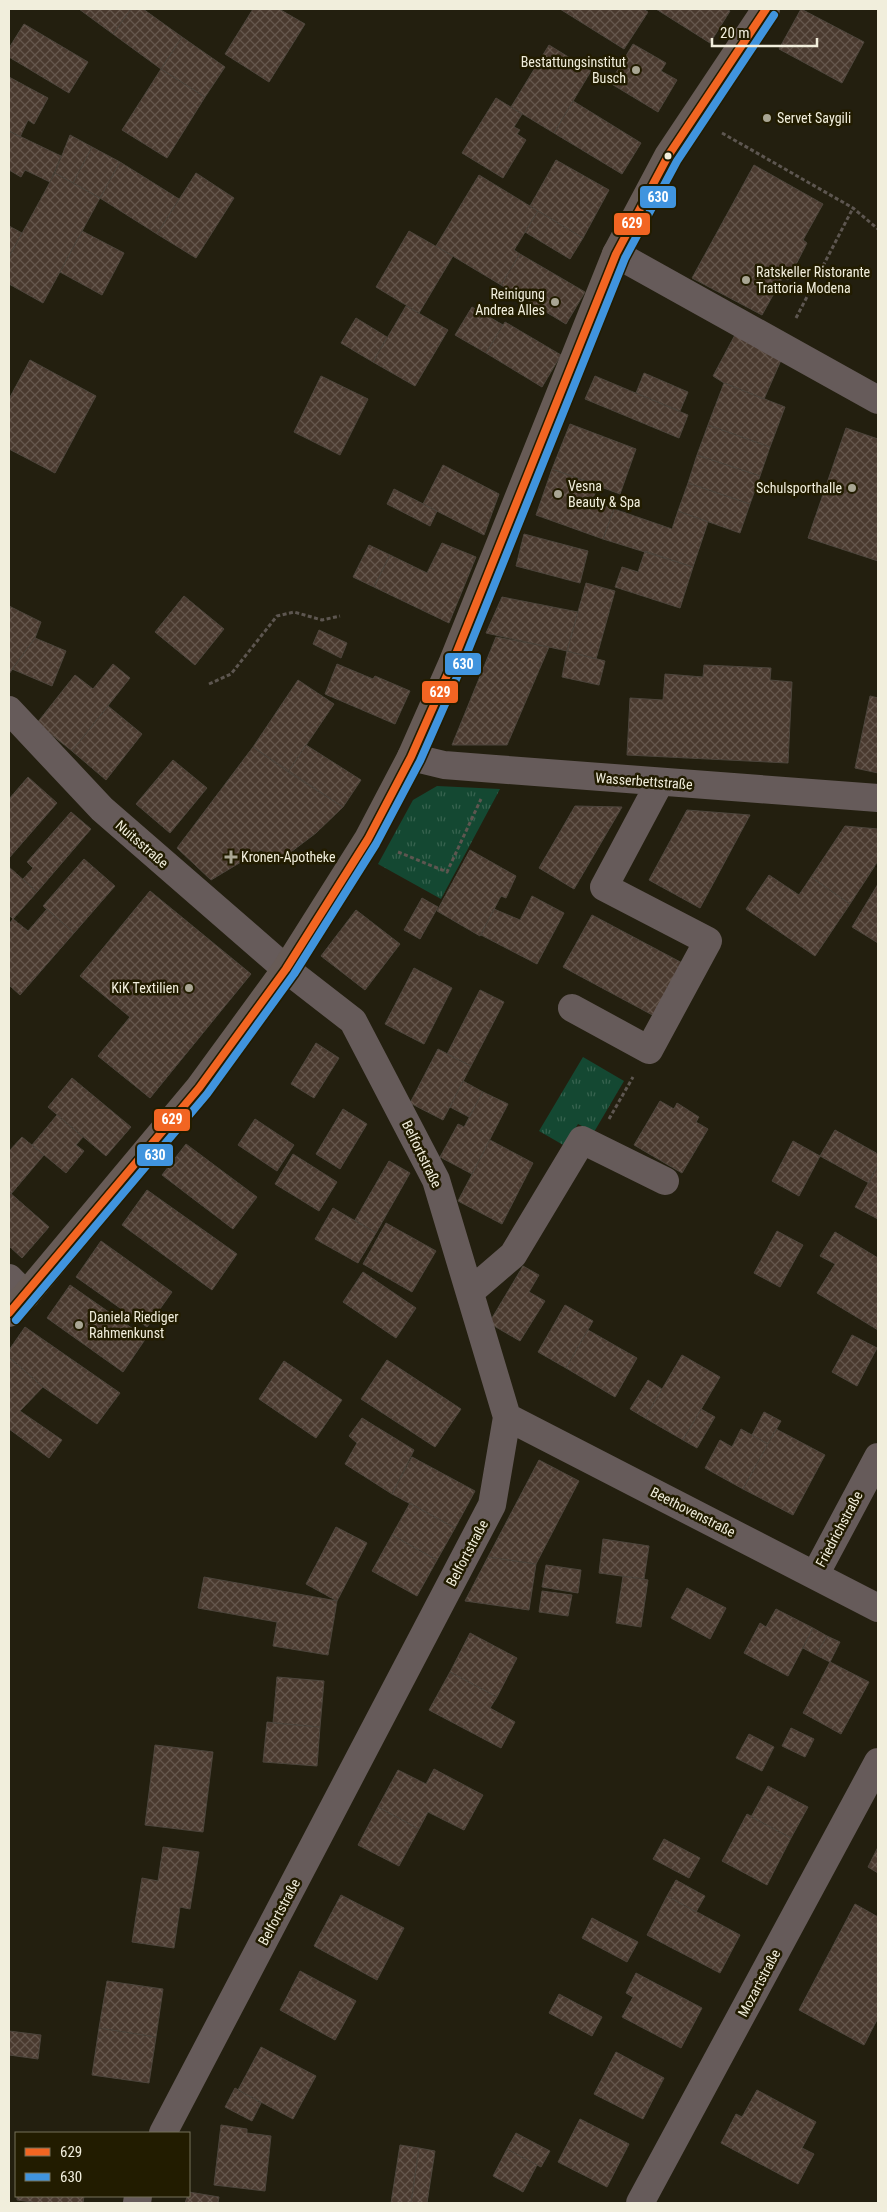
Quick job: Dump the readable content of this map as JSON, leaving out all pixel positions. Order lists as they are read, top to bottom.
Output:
{
  "streets": {
    "street": [
      "Wasserbettstraße",
      "Nuitsstraße",
      "Belfortstraße",
      "Beethovenstraße",
      "Friedrichstraße",
      "Mozartstraße"
    ]
  },
  "crossings": [
    ["Nuitsstraße", "Belfortstraße"],
    ["Belfortstraße", "Beethovenstraße"],
    ["Beethovenstraße", "Friedrichstraße"]
  ],
  "places": {
    "other": [
      "Bestattungsinstitut Busch",
      "Servet Saygili",
      "Ratskeller Ristorante Trattoria Modena",
      "Reinigung Andrea Alles",
      "Schulsporthalle",
      "Vesna Beauty & Spa",
      "KiK Textilien",
      "Daniela Riediger Rahmenkunst"
    ],
    "health": ["Kronen-Apotheke"]
  },
  "lines": ["transit line 629", "transit line 630"],
  "legend": ["629", "630"],
  "scale_bar": "20 m"
}
